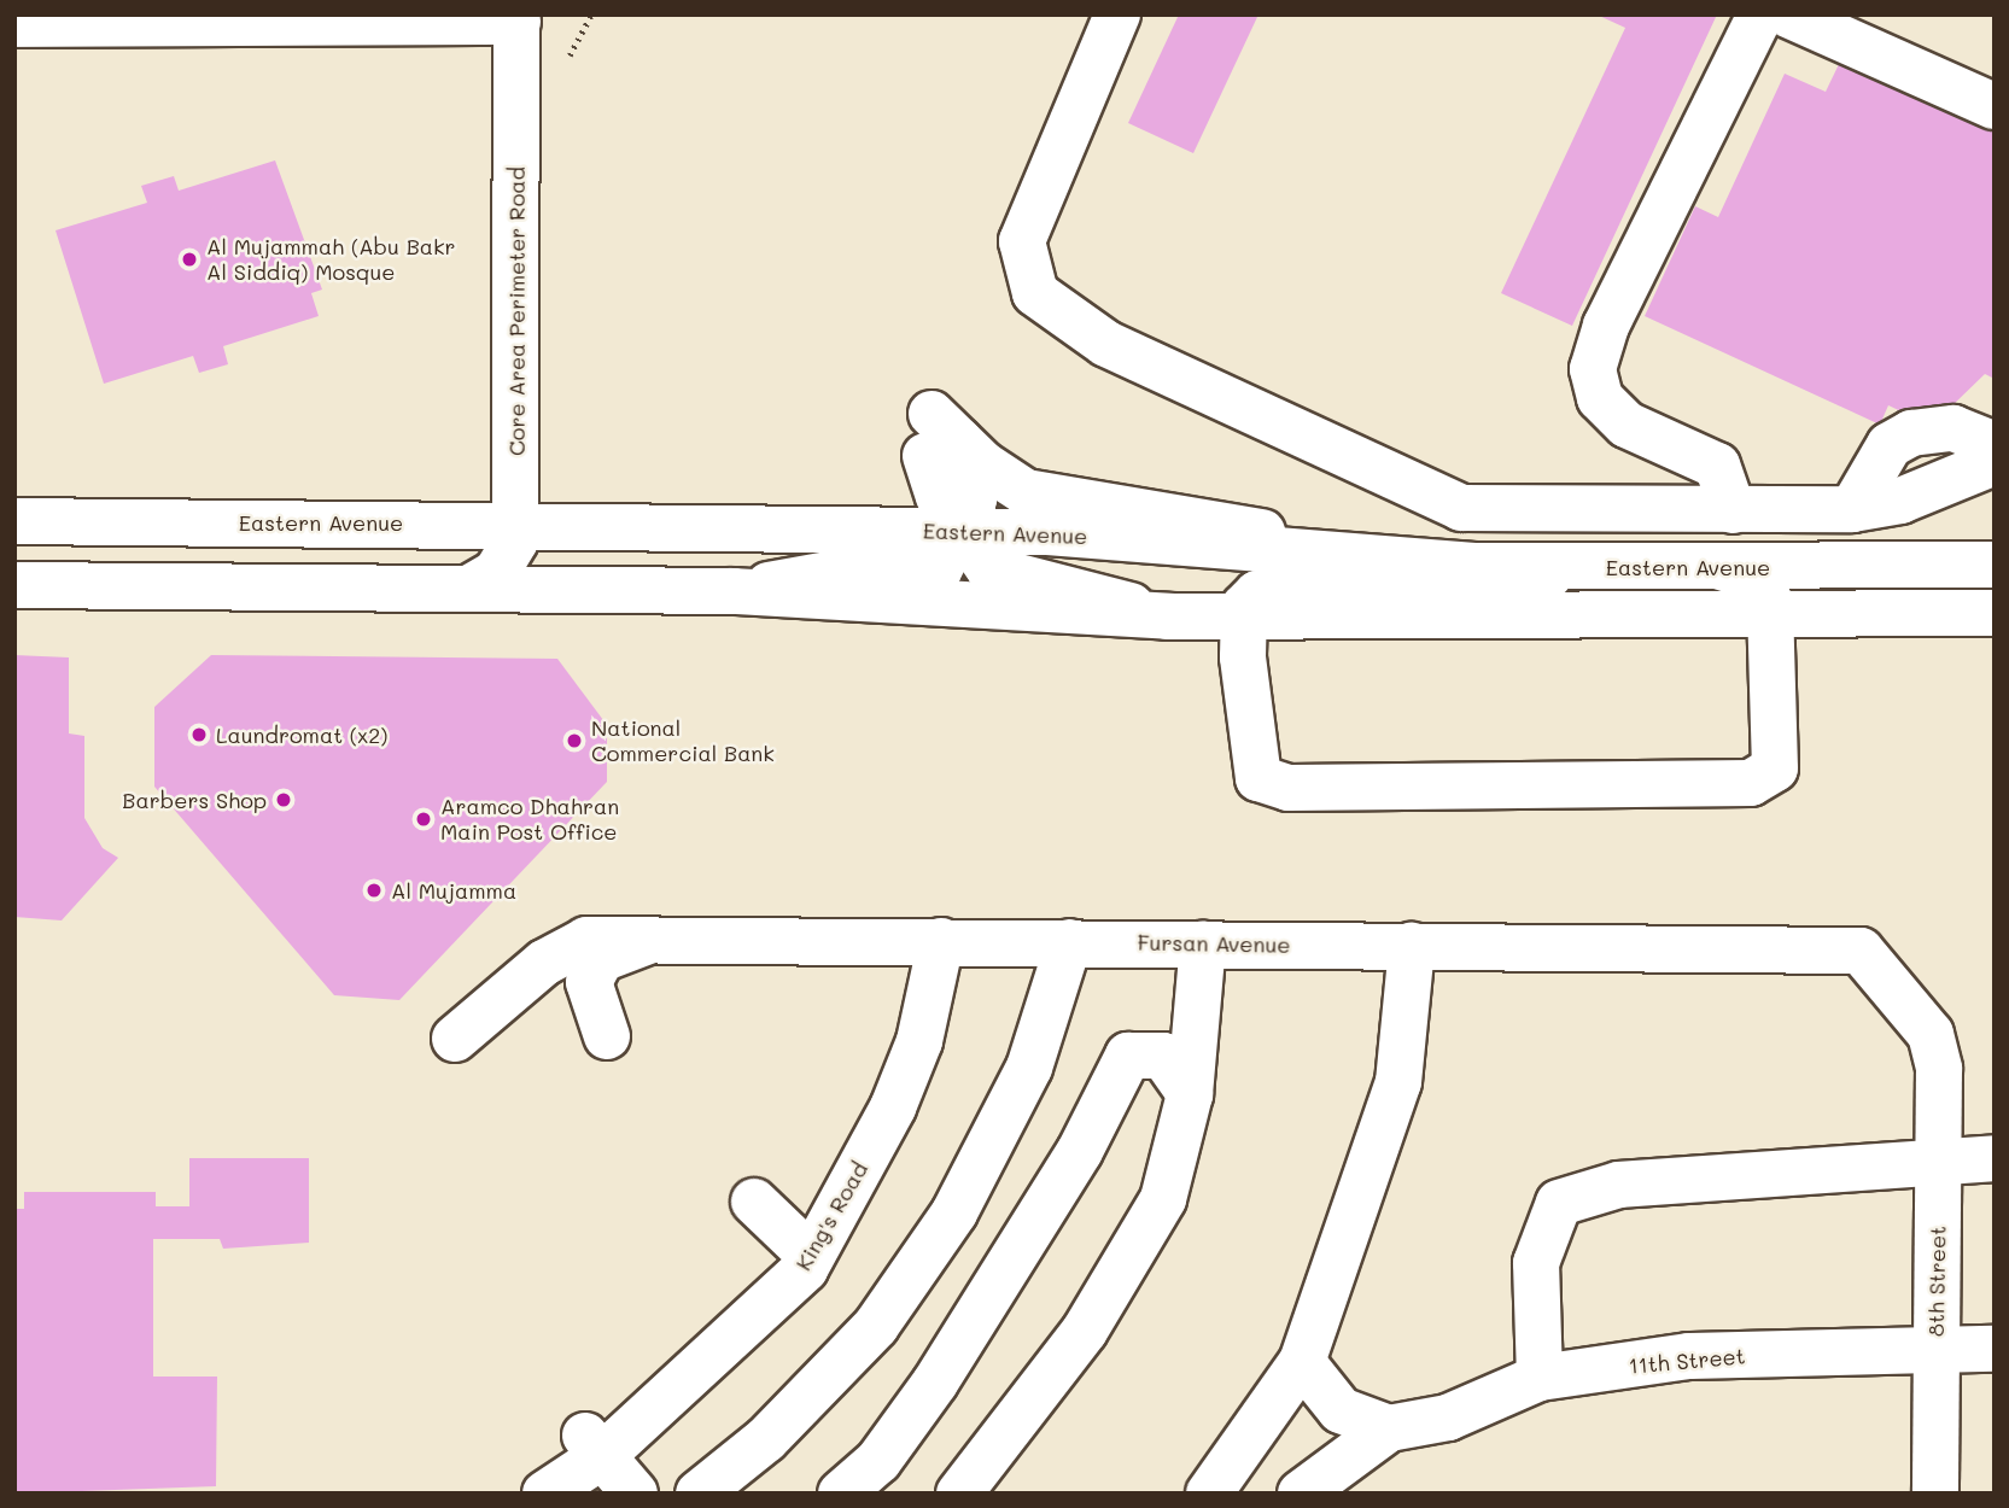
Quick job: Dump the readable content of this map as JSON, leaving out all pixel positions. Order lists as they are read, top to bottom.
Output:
{
  "streets": {
    "street": [
      "Core Area Perimeter Road",
      "Eastern Avenue",
      "Fursan Avenue",
      "King's Road",
      "8th Street",
      "11th Street"
    ]
  },
  "crossings": [
    ["Core Area Perimeter Road", "Eastern Avenue"],
    ["Fursan Avenue", "King's Road"],
    ["Fursan Avenue", "8th Street"],
    ["8th Street", "11th Street"]
  ],
  "places": [
    "Al Mujammah (Abu Bakr Al Siddiq) Mosque",
    "Laundromat (x2)",
    "National Commercial Bank",
    "Barbers Shop",
    "Aramco Dhahran Main Post Office",
    "Al Mujamma"
  ]
}
